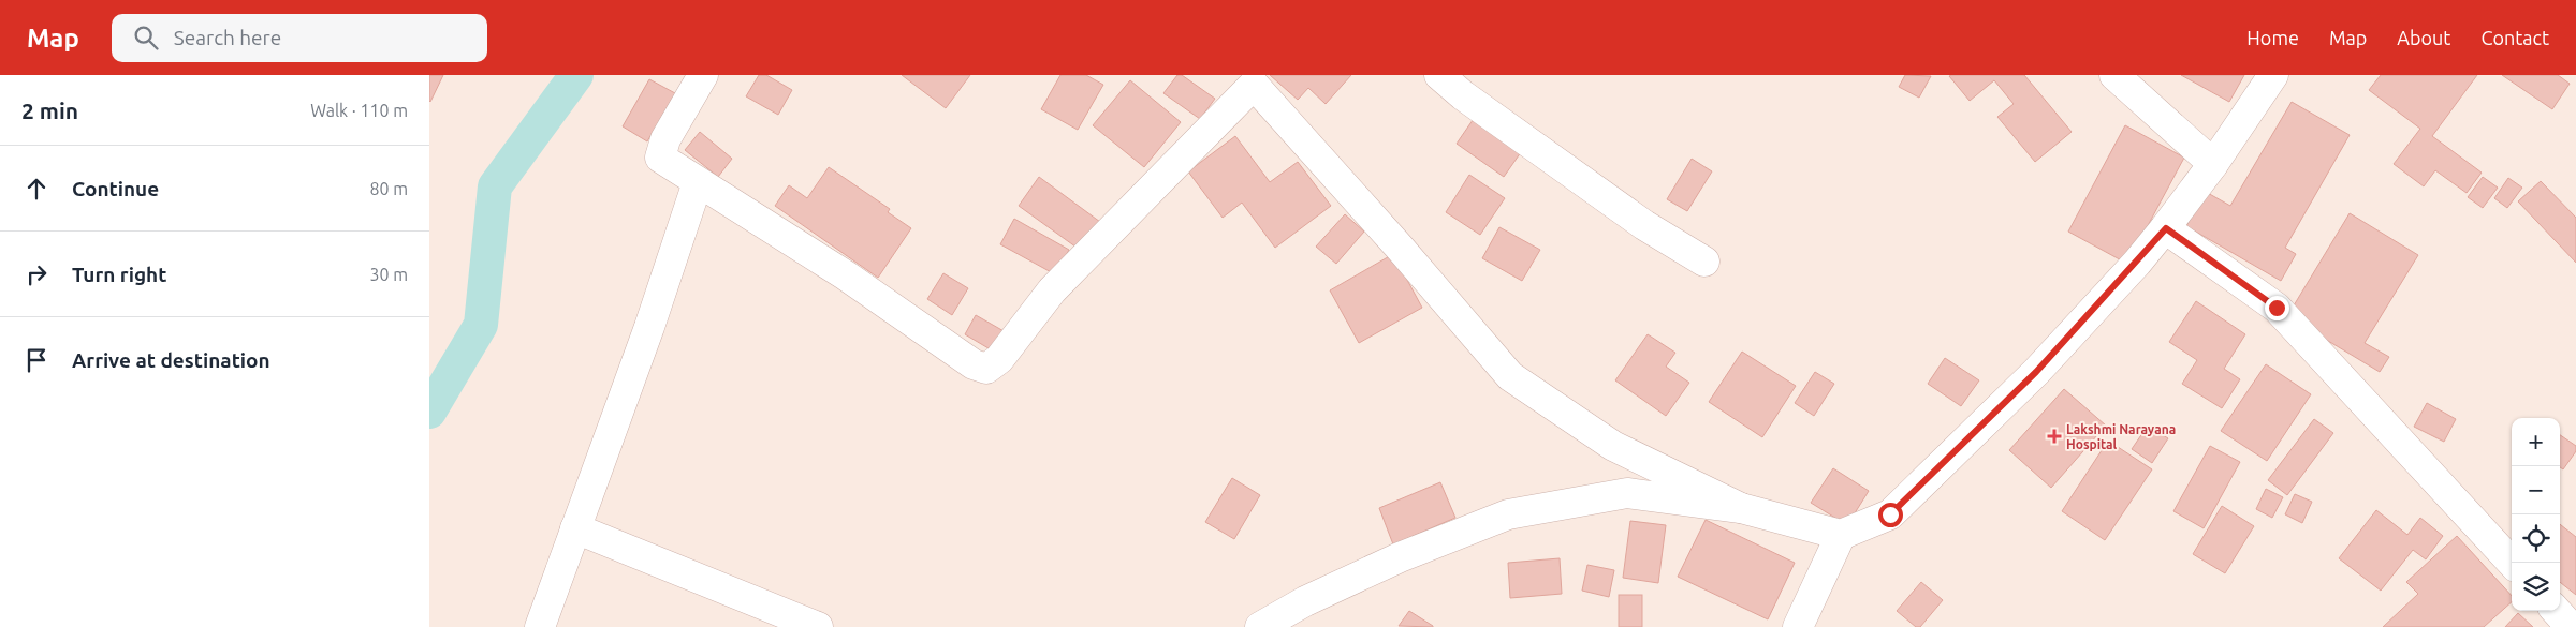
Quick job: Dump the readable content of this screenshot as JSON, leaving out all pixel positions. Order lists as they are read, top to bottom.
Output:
{
  "places": {
    "health": ["Lakshmi Narayana Hospital"]
  },
  "page": {
    "header": "Map",
    "search": "Search here",
    "nav": [
      "Home",
      "Map",
      "About",
      "Contact"
    ],
    "heading": ["2 min", "Walk · 110 m"],
    "list": [
      ["Continue", "80 m"],
      ["Turn right", "30 m"],
      "Arrive at destination"
    ],
    "map_buttons": ["+", "−"]
  }
}
